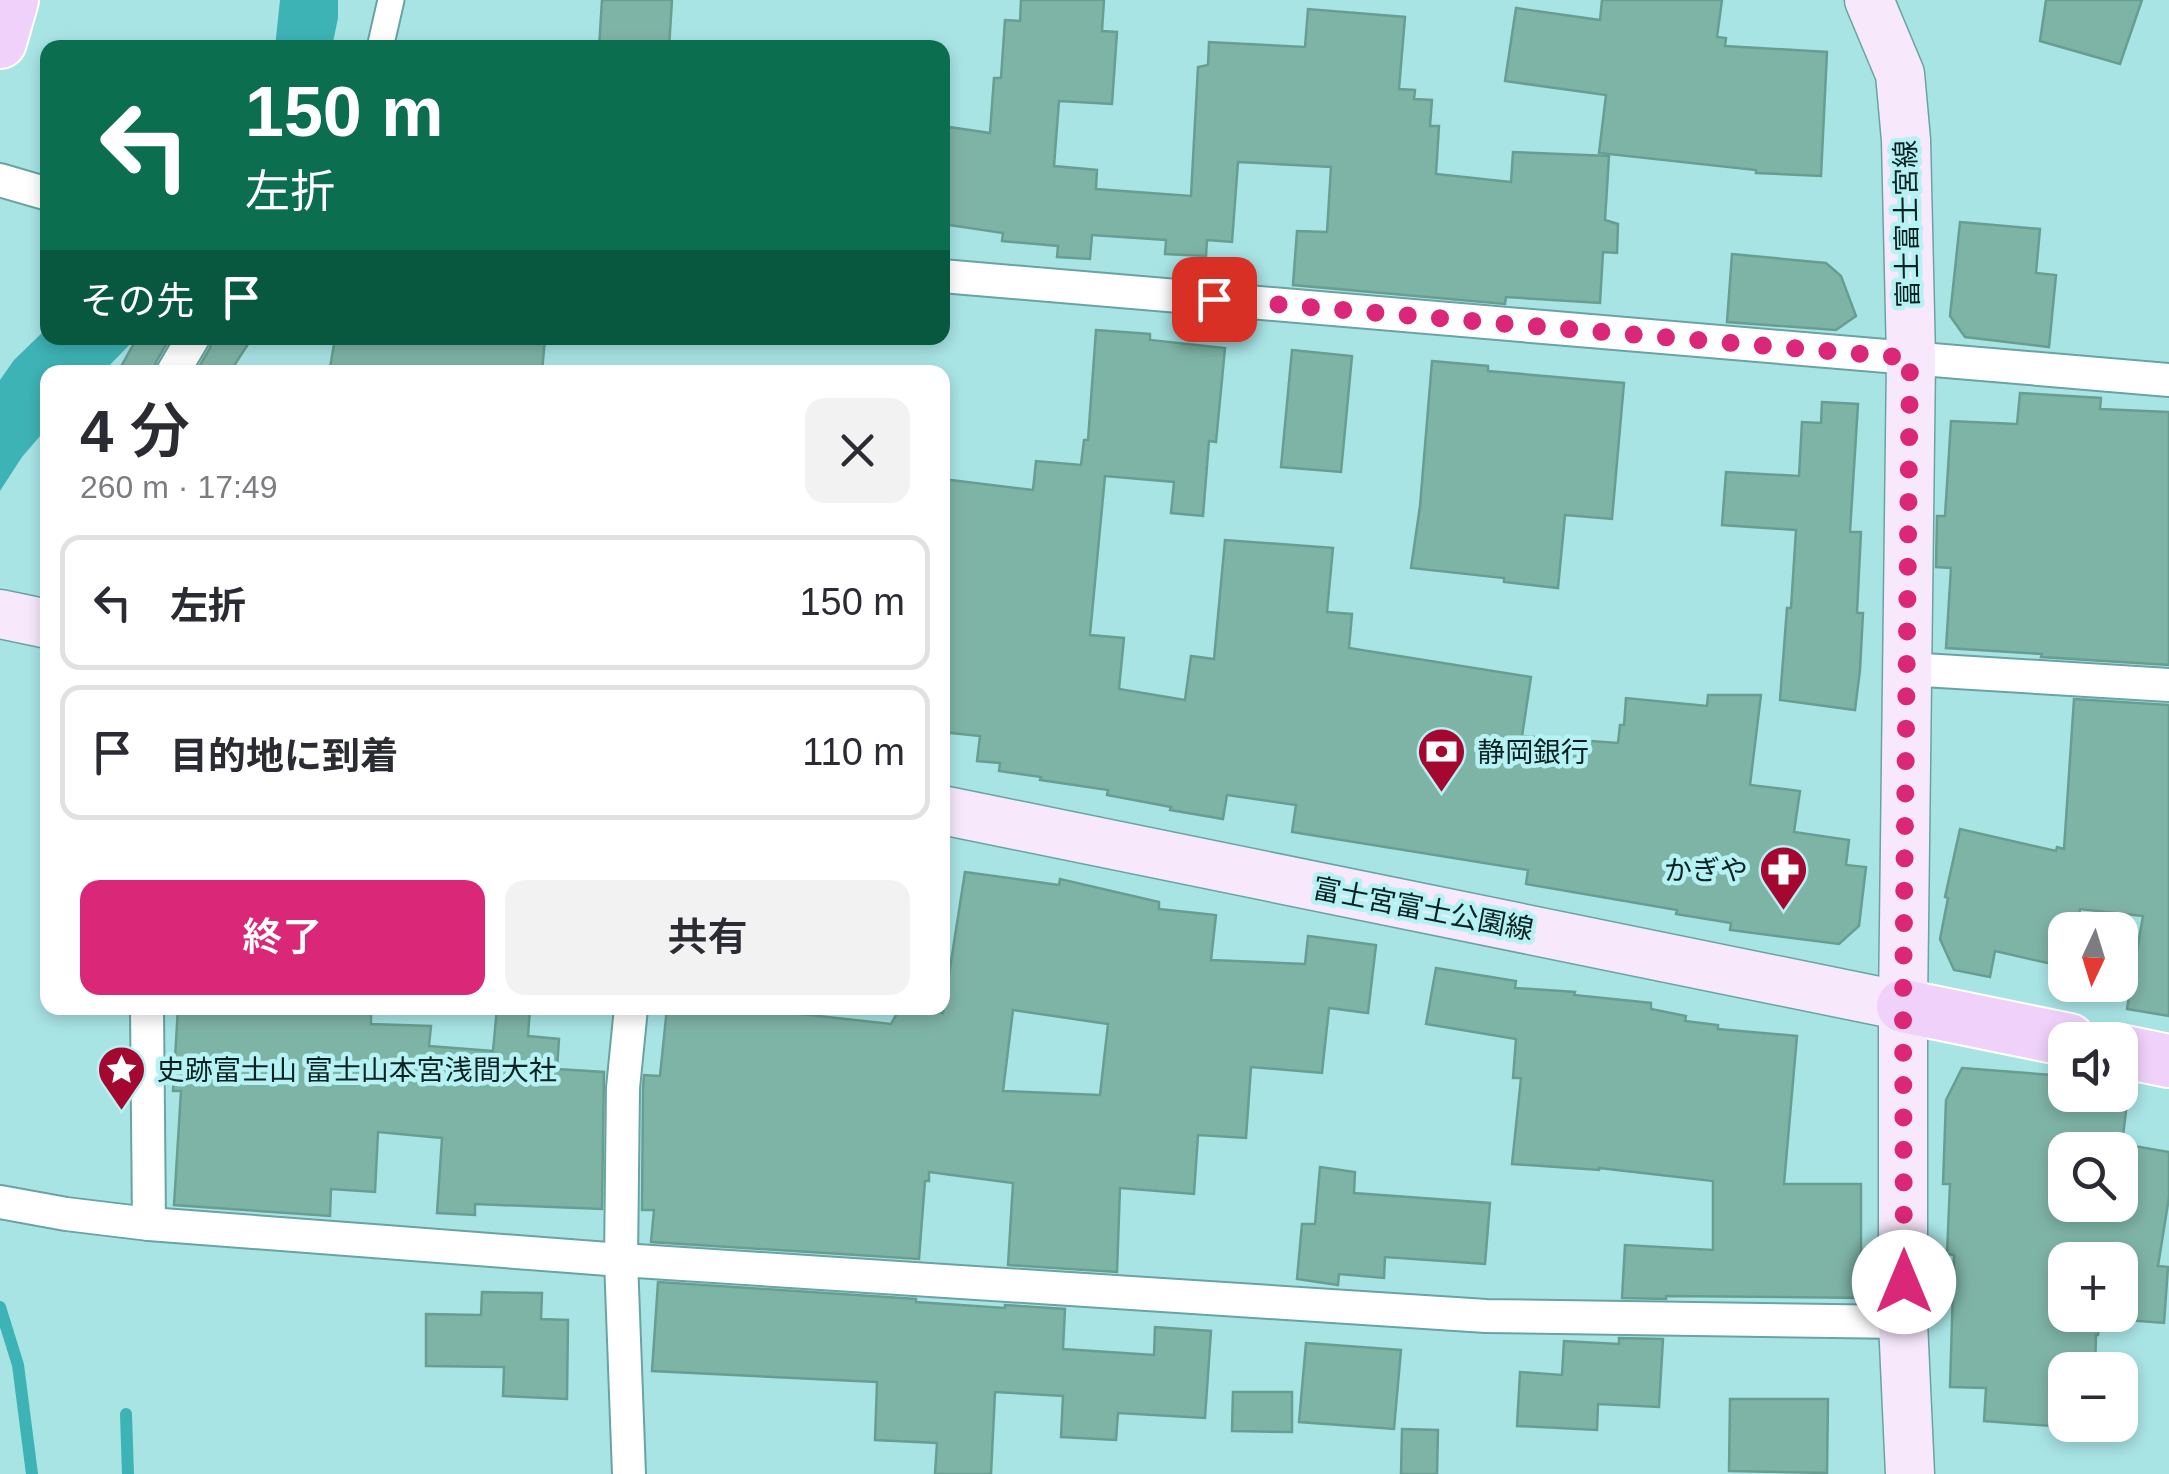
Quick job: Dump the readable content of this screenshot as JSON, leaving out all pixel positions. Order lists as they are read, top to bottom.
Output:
{
  "streets": {
    "main road": ["富士富士宮線", "富士宮富士公園線"]
  },
  "crossings": [
    ["富士富士宮線", "富士宮富士公園線"]
  ],
  "places": {
    "bank": ["静岡銀行"],
    "pharmacy": ["かぎや"],
    "place": ["史跡富士山 富士山本宮浅間大社"]
  },
  "north": "bottom",
  "page": {
    "turn": ["150 m", "左折"],
    "then": "その先",
    "heading": ["4 分", "260 m · 17:49"],
    "list": [
      {
        "name": "左折",
        "value": "150 m"
      },
      {
        "name": "目的地に到着",
        "value": "110 m"
      }
    ],
    "buttons": ["終了", "共有"],
    "map_buttons": ["+", "−"]
  }
}
